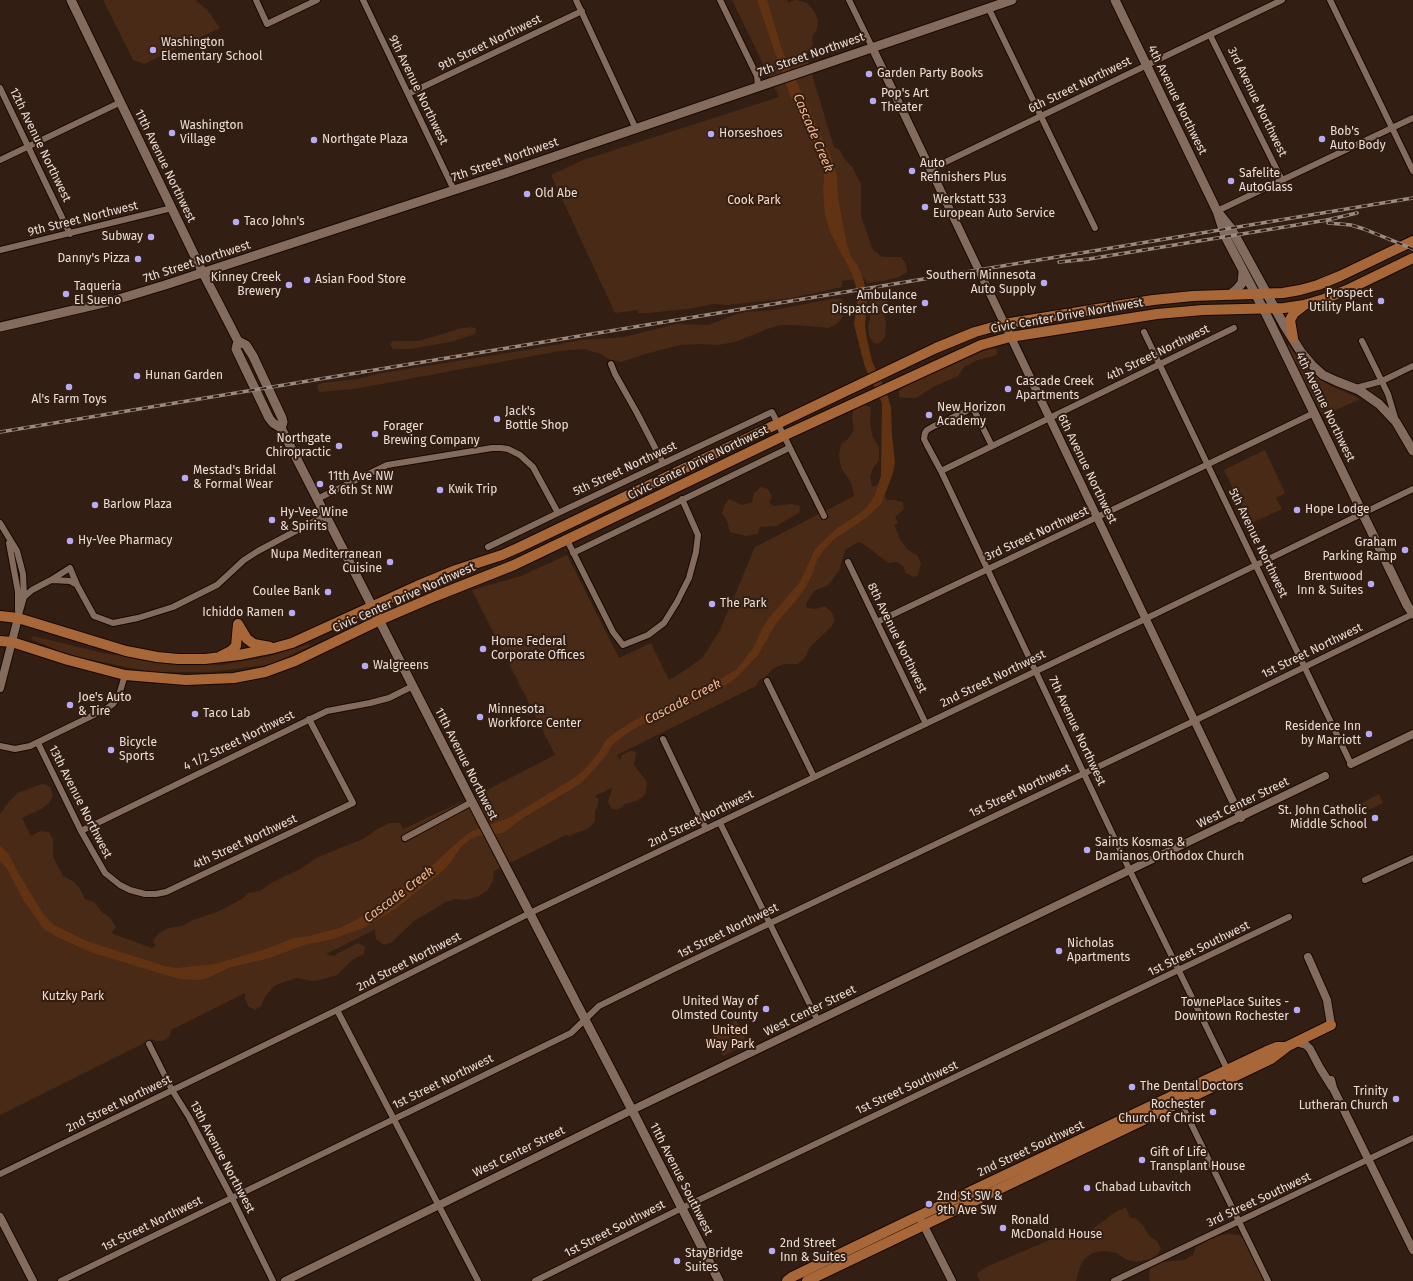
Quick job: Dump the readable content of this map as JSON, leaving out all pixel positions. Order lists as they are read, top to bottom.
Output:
{
  "streets": {
    "main road": [
      "7th Street Northwest",
      "4th Avenue Northwest",
      "11th Avenue Northwest",
      "Civic Center Drive Northwest",
      "2nd Street Southwest",
      "11th Avenue Southwest"
    ],
    "street": [
      "9th Street Northwest",
      "6th Street Northwest",
      "9th Avenue Northwest",
      "3rd Avenue Northwest",
      "12th Avenue Northwest",
      "4th Street Northwest",
      "5th Street Northwest",
      "6th Avenue Northwest",
      "3rd Street Northwest",
      "5th Avenue Northwest",
      "8th Avenue Northwest",
      "1st Street Northwest",
      "2nd Street Northwest",
      "7th Avenue Northwest",
      "4 1/2 Street Northwest",
      "13th Avenue Northwest",
      "West Center Street",
      "1st Street Southwest",
      "3rd Street Southwest"
    ]
  },
  "crossings": [
    ["9th Street Northwest", "9th Avenue Northwest"],
    ["9th Street Northwest", "12th Avenue Northwest"],
    ["9th Street Northwest", "11th Avenue Northwest"],
    ["7th Street Northwest", "9th Avenue Northwest"],
    ["7th Street Northwest", "11th Avenue Northwest"],
    ["7th Street Northwest", "6th Avenue Northwest"],
    ["6th Street Northwest", "4th Avenue Northwest"],
    ["6th Street Northwest", "3rd Avenue Northwest"],
    ["6th Street Northwest", "6th Avenue Northwest"],
    ["4th Avenue Northwest", "Civic Center Drive Northwest"],
    ["4th Avenue Northwest", "3rd Street Northwest"],
    ["4th Avenue Northwest", "1st Street Northwest"],
    ["4th Avenue Northwest", "2nd Street Northwest"],
    ["11th Avenue Northwest", "Civic Center Drive Northwest"],
    ["11th Avenue Northwest", "1st Street Northwest"],
    ["11th Avenue Northwest", "2nd Street Northwest"],
    ["11th Avenue Northwest", "4 1/2 Street Northwest"],
    ["11th Avenue Northwest", "West Center Street"],
    ["11th Avenue Northwest", "11th Avenue Southwest"],
    ["Civic Center Drive Northwest", "5th Street Northwest"],
    ["Civic Center Drive Northwest", "6th Avenue Northwest"],
    ["4th Street Northwest", "6th Avenue Northwest"],
    ["4th Street Northwest", "5th Avenue Northwest"],
    ["4th Street Northwest", "7th Avenue Northwest"],
    ["4th Street Northwest", "4 1/2 Street Northwest"],
    ["4th Street Northwest", "13th Avenue Northwest"],
    ["6th Avenue Northwest", "3rd Street Northwest"],
    ["6th Avenue Northwest", "1st Street Northwest"],
    ["6th Avenue Northwest", "2nd Street Northwest"],
    ["6th Avenue Northwest", "West Center Street"],
    ["3rd Street Northwest", "5th Avenue Northwest"],
    ["3rd Street Northwest", "8th Avenue Northwest"],
    ["3rd Street Northwest", "7th Avenue Northwest"],
    ["5th Avenue Northwest", "1st Street Northwest"],
    ["5th Avenue Northwest", "2nd Street Northwest"],
    ["8th Avenue Northwest", "2nd Street Northwest"],
    ["1st Street Northwest", "7th Avenue Northwest"],
    ["1st Street Northwest", "13th Avenue Northwest"],
    ["2nd Street Northwest", "7th Avenue Northwest"],
    ["2nd Street Northwest", "13th Avenue Northwest"],
    ["7th Avenue Northwest", "West Center Street"],
    ["7th Avenue Northwest", "1st Street Southwest"],
    ["7th Avenue Northwest", "2nd Street Southwest"],
    ["4 1/2 Street Northwest", "13th Avenue Northwest"],
    ["West Center Street", "11th Avenue Southwest"],
    ["1st Street Southwest", "11th Avenue Southwest"]
  ],
  "water": ["Cascade Creek"],
  "parks": ["Cook Park", "Kutzky Park", "United Way Park"],
  "places": [
    "Washington Elementary School",
    "Garden Party Books",
    "Pop's Art Theater",
    "Washington Village",
    "Horseshoes",
    "Bob's Auto Body",
    "Northgate Plaza",
    "Auto Refinishers Plus",
    "Safelite AutoGlass",
    "Old Abe",
    "Werkstatt 533 European Auto Service",
    "Taco John's",
    "Subway",
    "Danny's Pizza",
    "Asian Food Store",
    "Southern Minnesota Auto Supply",
    "Kinney Creek Brewery",
    "Taqueria El Sueno",
    "Prospect Utility Plant",
    "Ambulance Dispatch Center",
    "Hunan Garden",
    "Al's Farm Toys",
    "Cascade Creek Apartments",
    "New Horizon Academy",
    "Jack's Bottle Shop",
    "Forager Brewing Company",
    "Northgate Chiropractic",
    "Mestad's Bridal & Formal Wear",
    "11th Ave NW & 6th St NW",
    "Kwik Trip",
    "Barlow Plaza",
    "Hope Lodge",
    "Hy-Vee Wine & Spirits",
    "Hy-Vee Pharmacy",
    "Graham Parking Ramp",
    "Nupa Mediterranean Cuisine",
    "Brentwood Inn & Suites",
    "Coulee Bank",
    "The Park",
    "Ichiddo Ramen",
    "Home Federal Corporate Offices",
    "Walgreens",
    "Joe's Auto & Tire",
    "Taco Lab",
    "Minnesota Workforce Center",
    "Residence Inn by Marriott",
    "Bicycle Sports",
    "St. John Catholic Middle School",
    "Saints Kosmas & Damianos Orthodox Church",
    "Nicholas Apartments",
    "United Way of Olmsted County",
    "TownePlace Suites - Downtown Rochester",
    "The Dental Doctors",
    "Trinity Lutheran Church",
    "Rochester Church of Christ",
    "Gift of Life Transplant House",
    "Chabad Lubavitch",
    "2nd St SW & 9th Ave SW",
    "Ronald McDonald House",
    "2nd Street Inn & Suites",
    "StayBridge Suites"
  ]
}
